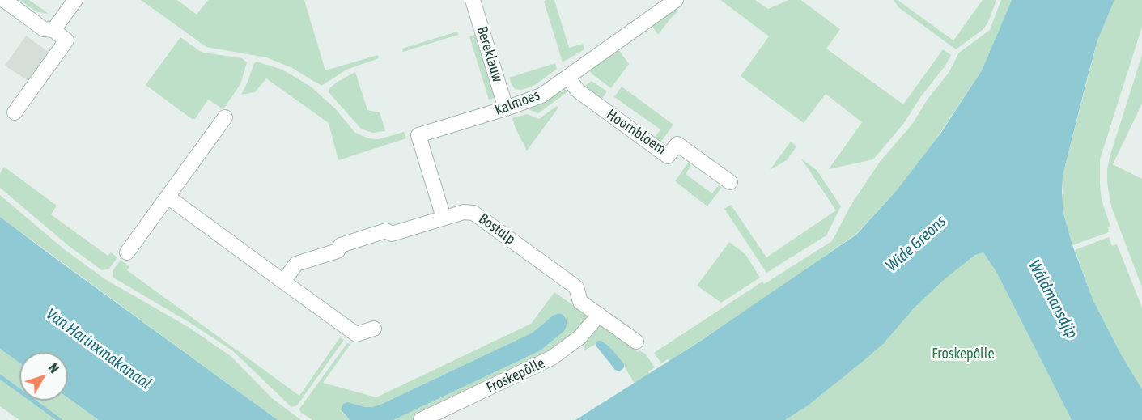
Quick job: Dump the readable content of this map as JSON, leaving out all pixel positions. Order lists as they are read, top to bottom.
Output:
{
  "streets": {
    "street": [
      "Bereklauw",
      "Kalmoes",
      "Hoornbloem",
      "Bostulp",
      "Froskepôlle"
    ]
  },
  "crossings": [
    ["Bereklauw", "Kalmoes"],
    ["Kalmoes", "Hoornbloem"],
    ["Kalmoes", "Bostulp"],
    ["Bostulp", "Froskepôlle"]
  ],
  "water": ["Wide Greons", "Wâldmansdjip", "Van Harinxmakanaal"],
  "parks": ["Froskepôlle"],
  "north": "top right"
}
